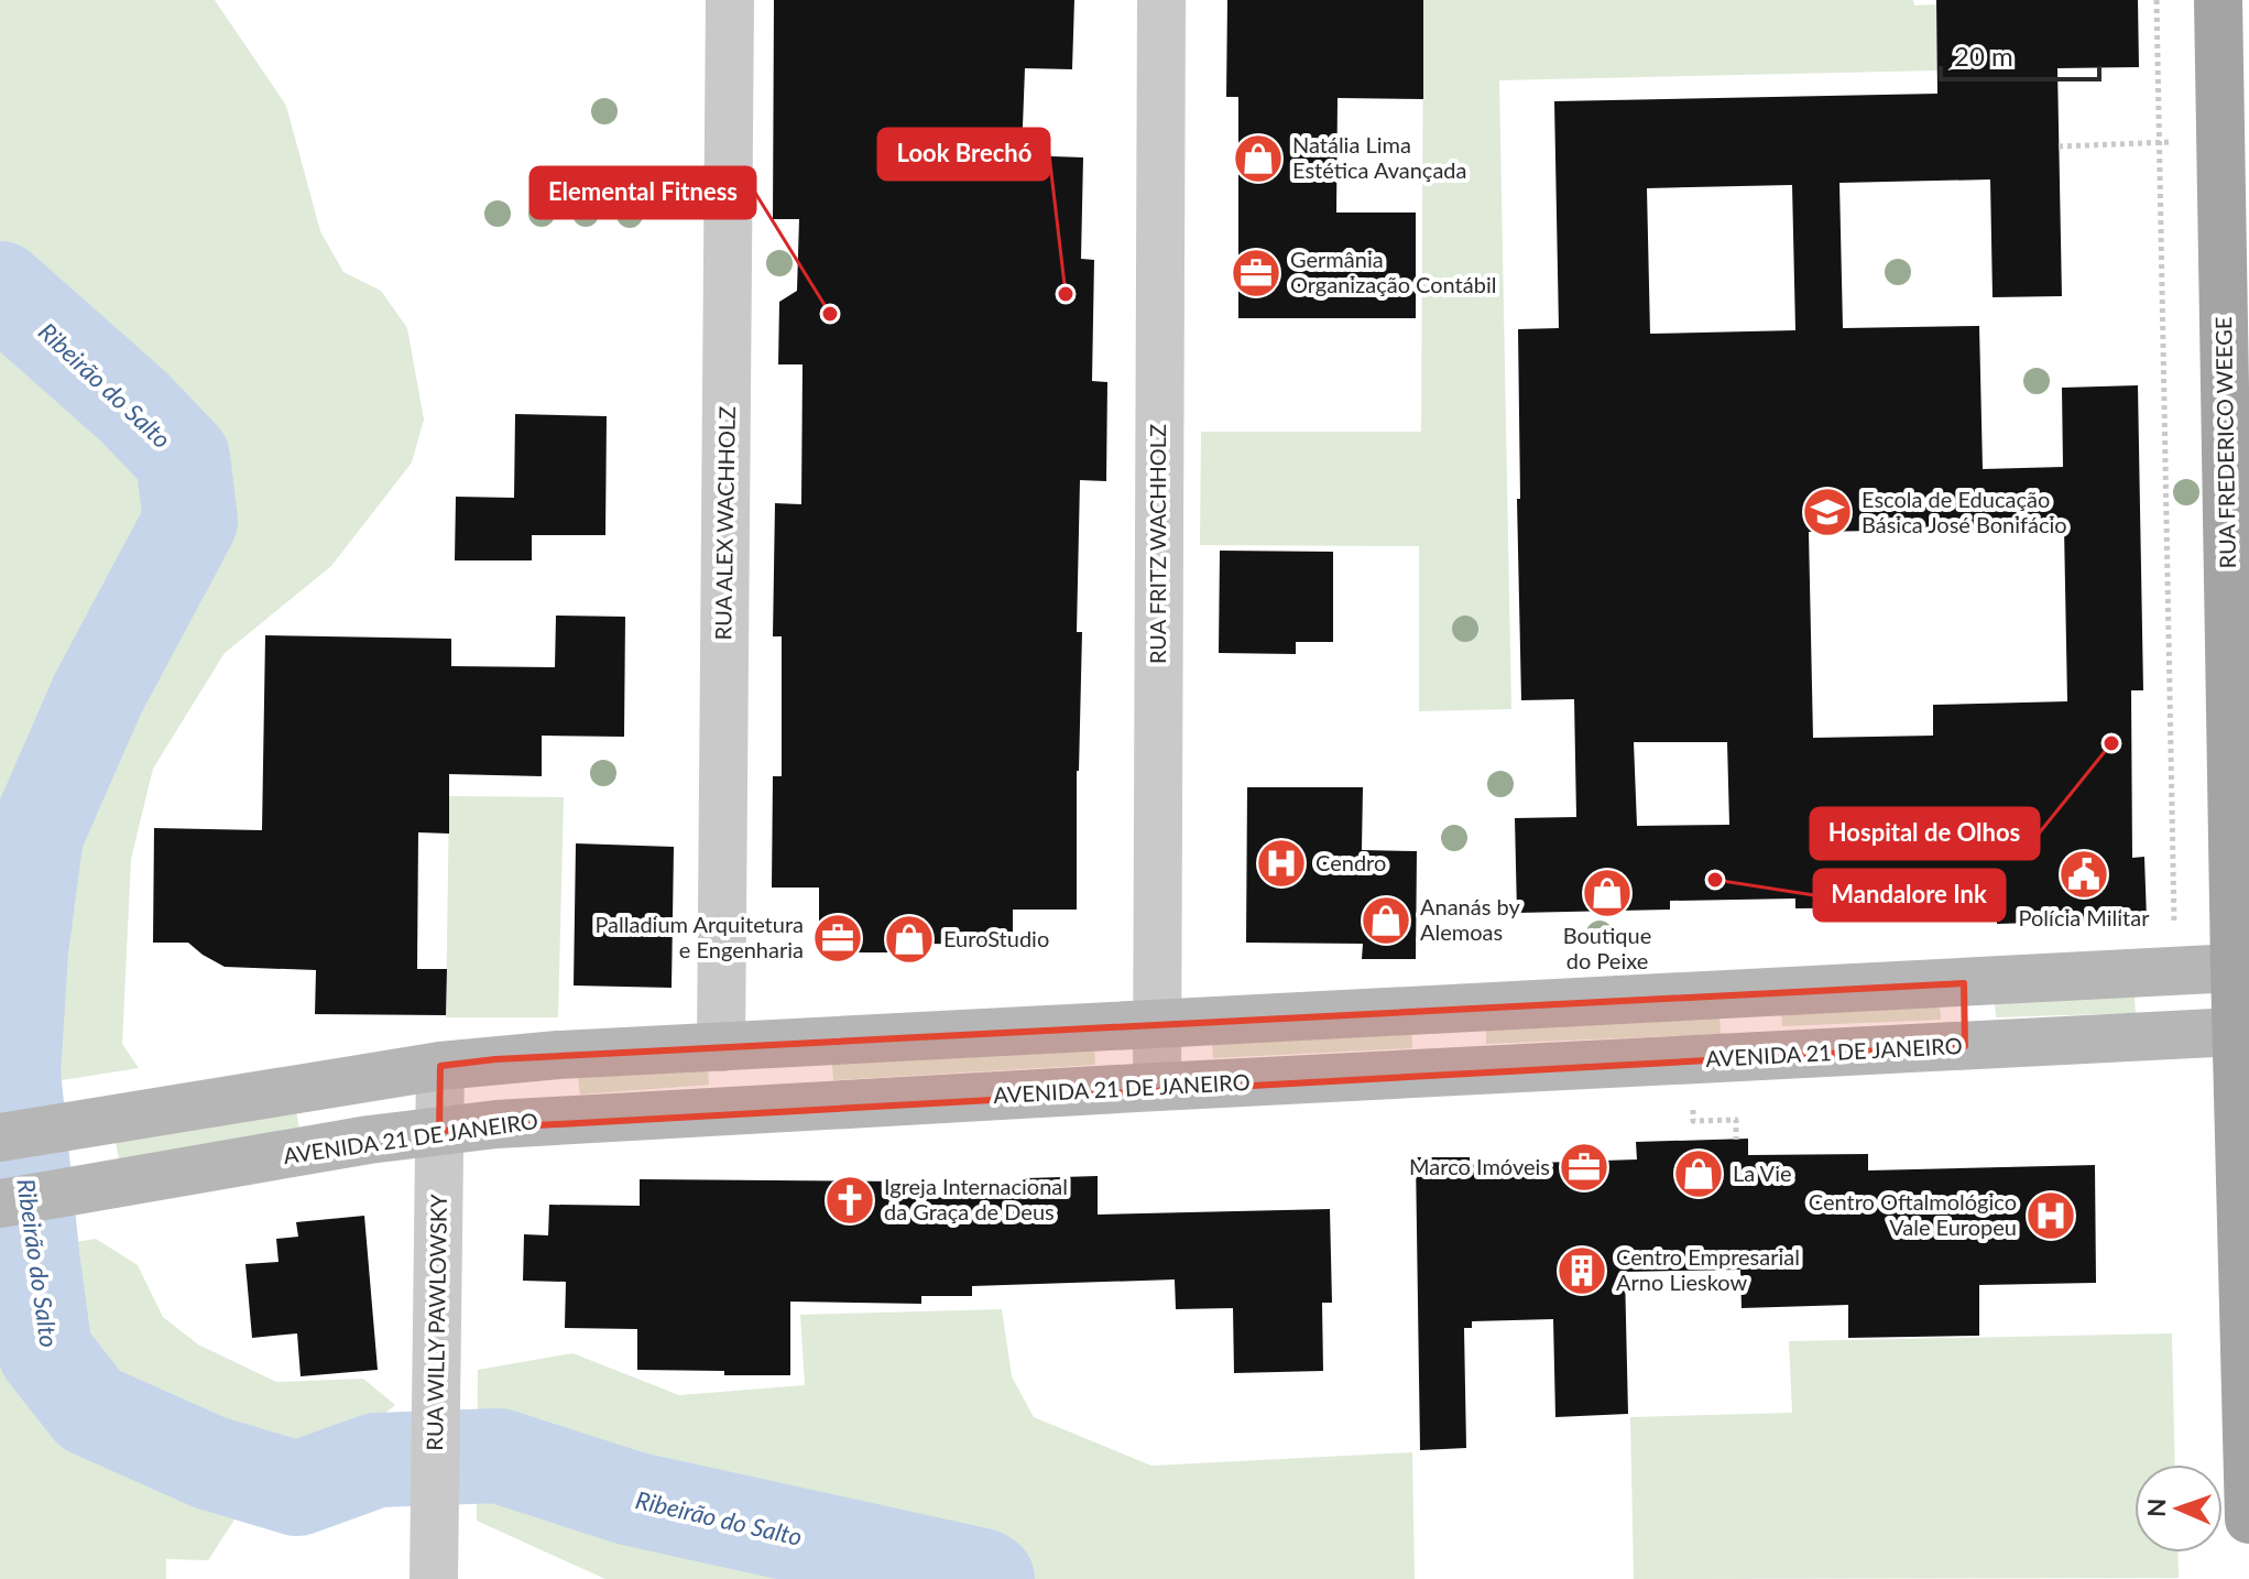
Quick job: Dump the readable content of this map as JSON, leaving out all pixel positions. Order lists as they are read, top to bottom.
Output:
{
  "streets": {
    "main road": ["RUA FREDERICO WEEGE", "AVENIDA 21 DE JANEIRO"],
    "street": ["RUA ALEX WACHHOLZ", "RUA FRITZ WACHHOLZ", "RUA WILLY PAWLOWSKY"]
  },
  "crossings": [
    ["RUA FREDERICO WEEGE", "AVENIDA 21 DE JANEIRO"],
    ["RUA FRITZ WACHHOLZ", "AVENIDA 21 DE JANEIRO"],
    ["AVENIDA 21 DE JANEIRO", "RUA WILLY PAWLOWSKY"]
  ],
  "water": ["Ribeirão do Salto"],
  "places": {
    "shop": [
      "Natália Lima Estética Avançada",
      "Boutique do Peixe",
      "Ananás by Alemoas",
      "EuroStudio",
      "La Vie"
    ],
    "office": ["Germânia Organização Contábil", "Palladium Arquitetura e Engenharia", "Marco Imóveis"],
    "other": [
      "Look Brechó",
      "Elemental Fitness",
      "Hospital de Olhos",
      "Mandalore Ink"
    ],
    "school or university": ["Escola de Educação Básica José Bonifácio"],
    "hospital": ["Cendro", "Centro Oftalmológico Vale Europeu"],
    "public building": ["Polícia Militar"],
    "church": ["Igreja Internacional da Graça de Deus"],
    "building": ["Centro Empresarial Arno Lieskow"]
  },
  "scale_bar": "20 m",
  "north": "left"
}
